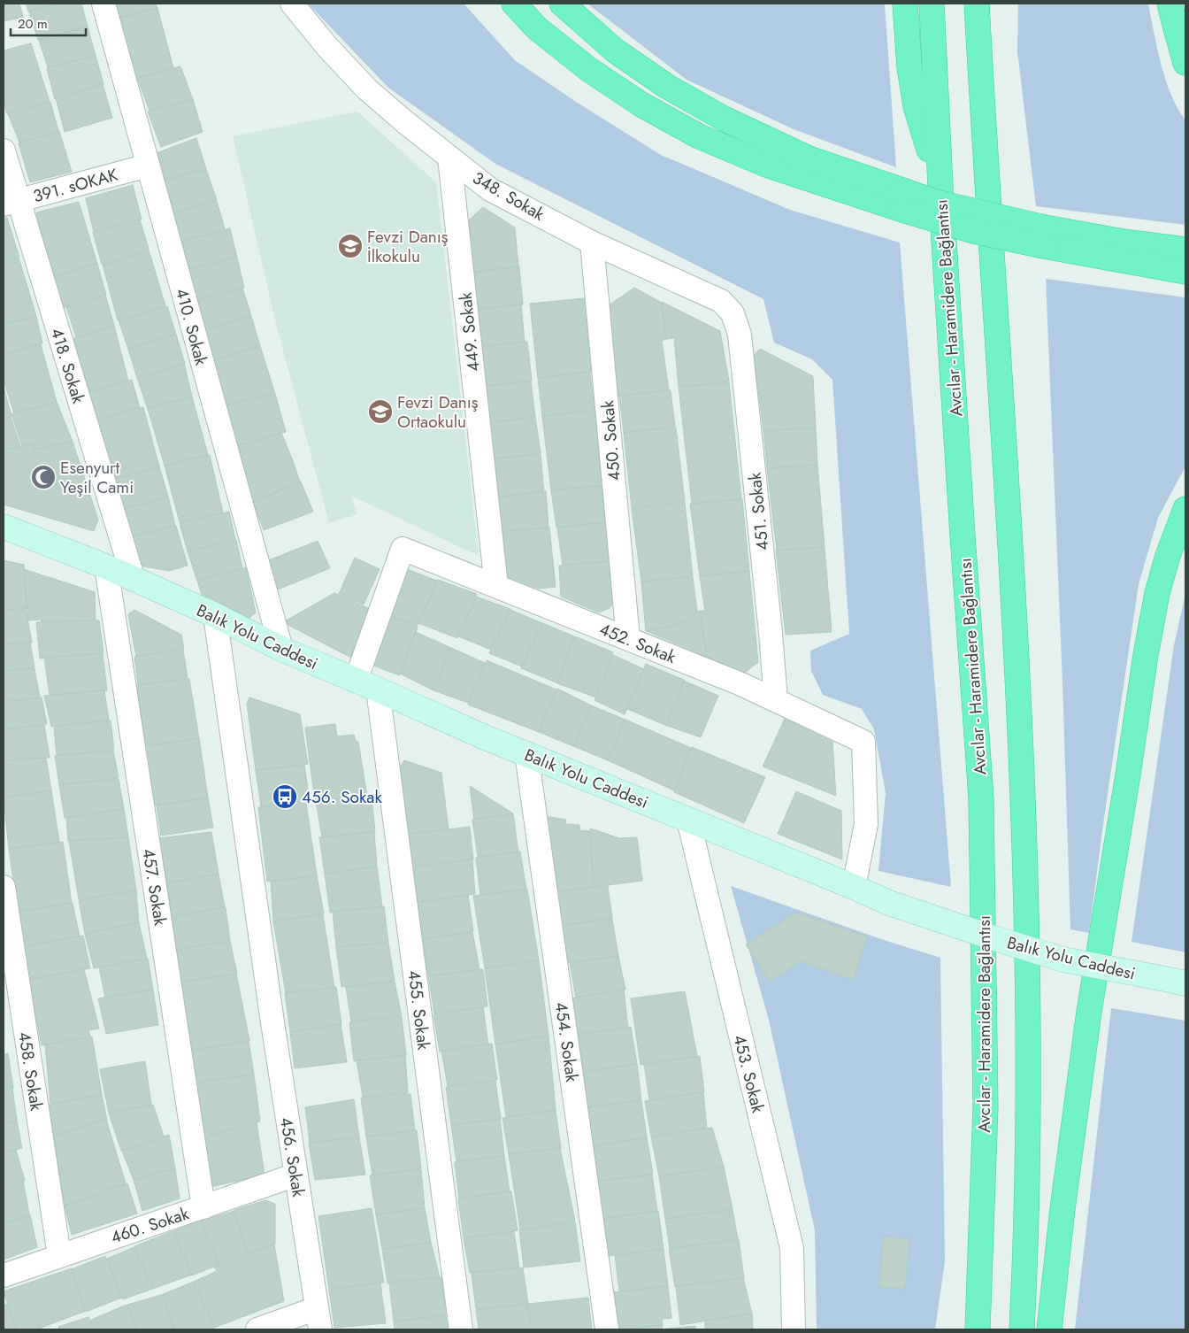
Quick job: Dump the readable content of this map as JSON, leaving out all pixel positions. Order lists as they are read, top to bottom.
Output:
{
  "streets": {
    "highway": ["Avcılar - Haramidere Bağlantısı"],
    "main road": ["Balık Yolu Caddesi"],
    "street": [
      "391. sOKAK",
      "348. Sokak",
      "410. Sokak",
      "449. Sokak",
      "418. Sokak",
      "450. Sokak",
      "451. Sokak",
      "452. Sokak",
      "457. Sokak",
      "455. Sokak",
      "454. Sokak",
      "458. Sokak",
      "453. Sokak",
      "456. Sokak",
      "460. Sokak"
    ]
  },
  "crossings": [
    ["391. sOKAK", "410. Sokak"],
    ["391. sOKAK", "418. Sokak"],
    ["348. Sokak", "449. Sokak"],
    ["348. Sokak", "450. Sokak"],
    ["348. Sokak", "451. Sokak"],
    ["410. Sokak", "Balık Yolu Caddesi"],
    ["449. Sokak", "452. Sokak"],
    ["418. Sokak", "Balık Yolu Caddesi"],
    ["450. Sokak", "452. Sokak"],
    ["451. Sokak", "452. Sokak"],
    ["Balık Yolu Caddesi", "452. Sokak"],
    ["Balık Yolu Caddesi", "457. Sokak"],
    ["Balık Yolu Caddesi", "455. Sokak"],
    ["Balık Yolu Caddesi", "454. Sokak"],
    ["Balık Yolu Caddesi", "453. Sokak"],
    ["Balık Yolu Caddesi", "456. Sokak"],
    ["457. Sokak", "460. Sokak"],
    ["458. Sokak", "460. Sokak"],
    ["456. Sokak", "460. Sokak"]
  ],
  "places": {
    "school or university": ["Fevzi Danış İlkokulu", "Fevzi Danış Ortaokulu"],
    "mosque": ["Esenyurt Yeşil Cami"],
    "bus stop": ["456. Sokak"]
  },
  "scale_bar": "20 m"
}
